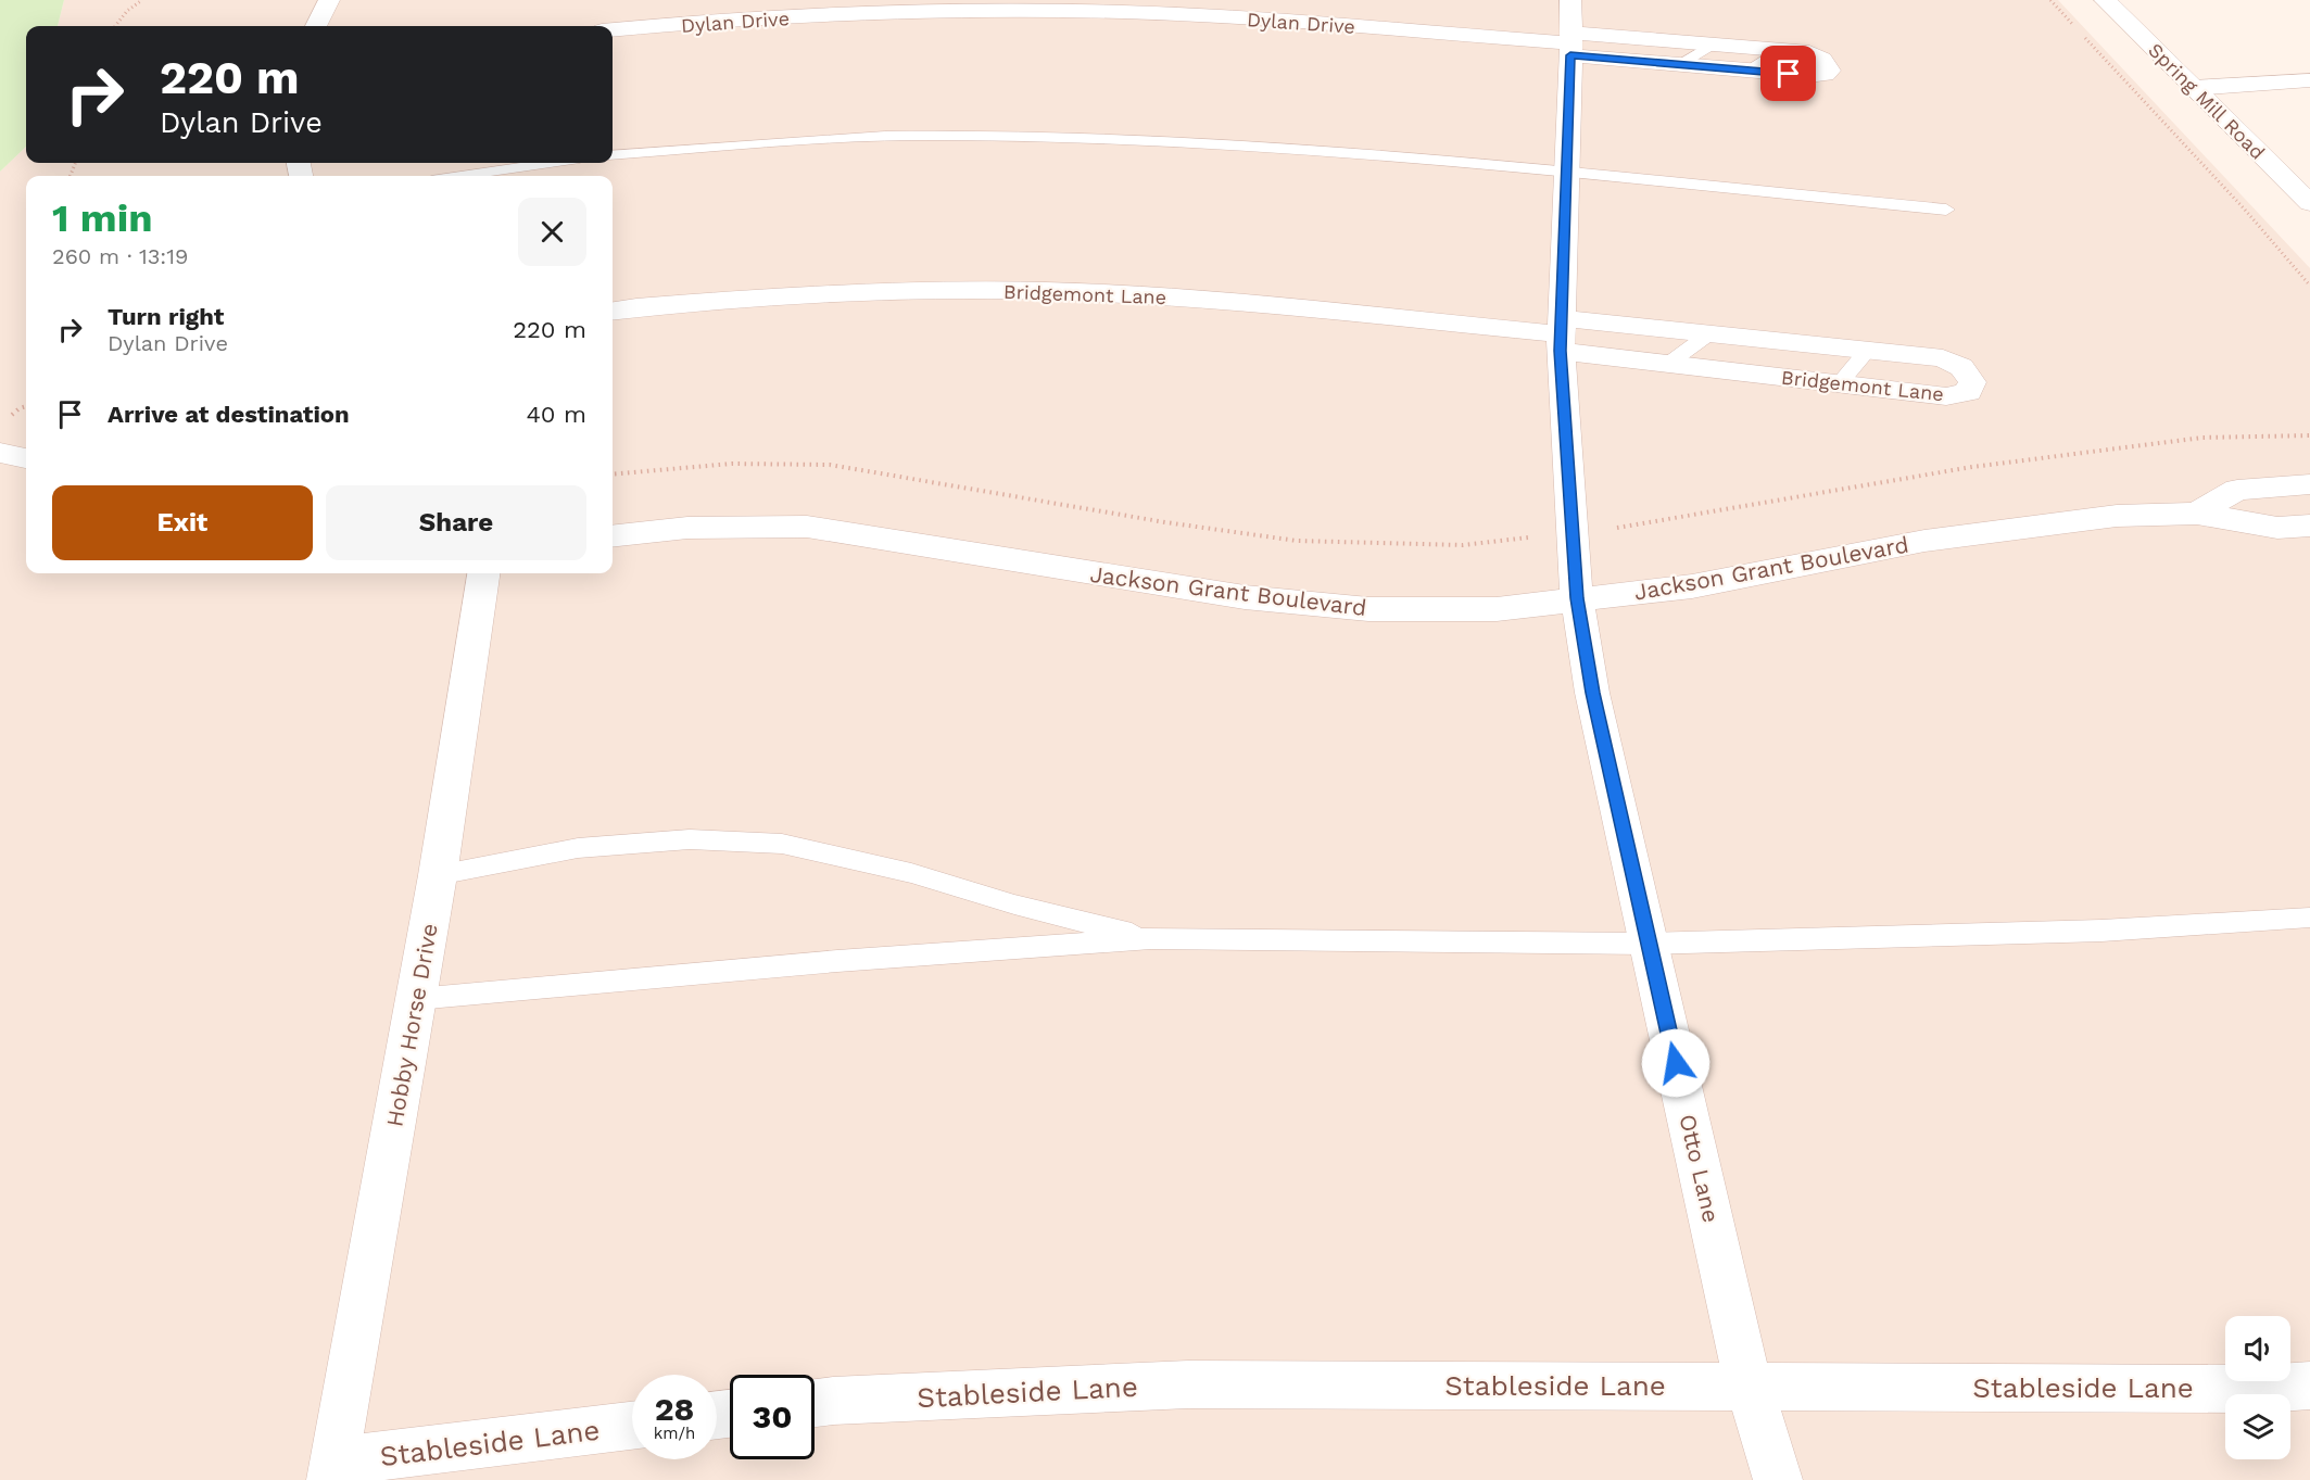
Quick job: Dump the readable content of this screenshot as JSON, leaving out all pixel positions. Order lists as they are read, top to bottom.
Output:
{
  "streets": {
    "street": [
      "Dylan Drive",
      "Spring Mill Road",
      "Bridgemont Lane",
      "Jackson Grant Boulevard",
      "Hobby Horse Drive",
      "Otto Lane",
      "Stableside Lane"
    ]
  },
  "crossings": [
    ["Dylan Drive", "Otto Lane"],
    ["Bridgemont Lane", "Otto Lane"],
    ["Jackson Grant Boulevard", "Otto Lane"],
    ["Hobby Horse Drive", "Stableside Lane"],
    ["Otto Lane", "Stableside Lane"]
  ],
  "page": {
    "turn": ["220 m", "Dylan Drive"],
    "heading": ["1 min", "260 m · 13:19"],
    "list": [
      {
        "name": "Turn right",
        "note": "Dylan Drive",
        "value": "220 m"
      },
      {
        "name": "Arrive at destination",
        "value": "40 m"
      }
    ],
    "buttons": ["Exit", "Share"],
    "speed": "28 km/h",
    "limit": "30"
  }
}
